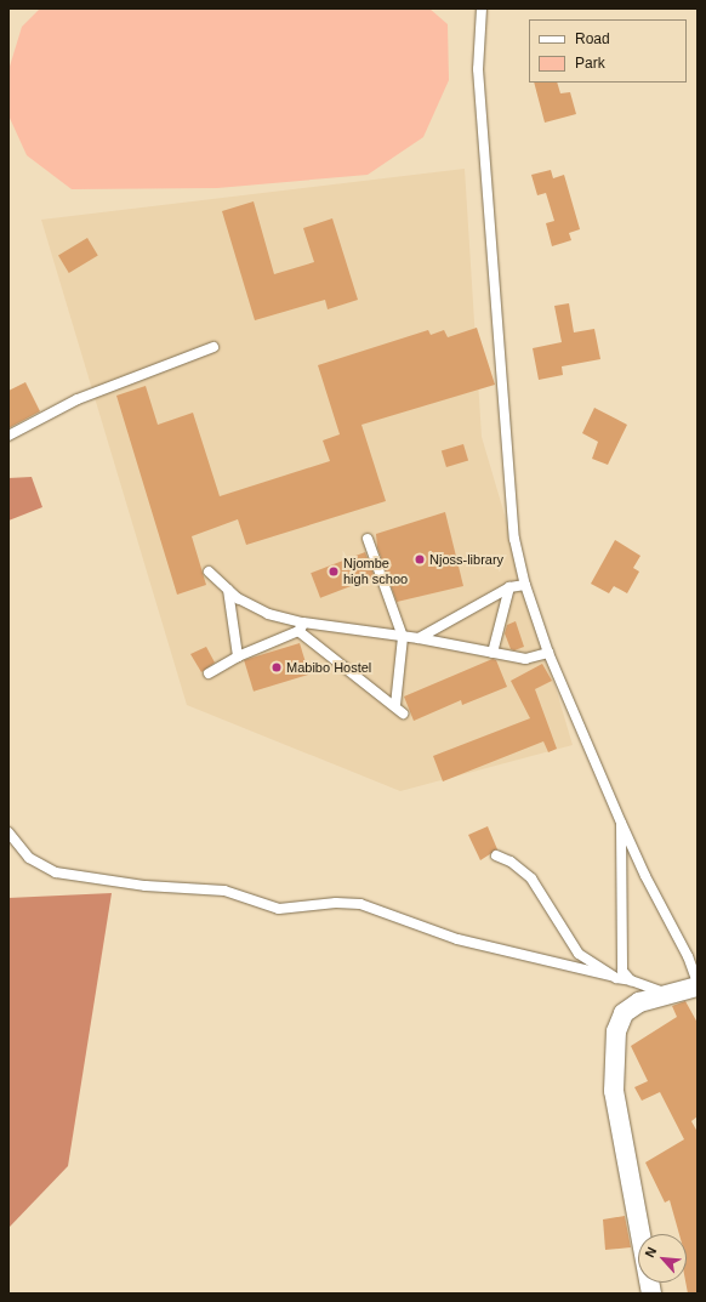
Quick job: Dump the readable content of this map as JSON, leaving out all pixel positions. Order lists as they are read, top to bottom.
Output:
{
  "places": ["Njoss-library", "Njombe high schoo", "Mabibo Hostel"],
  "legend": ["Road", "Park"],
  "north": "top left"
}
